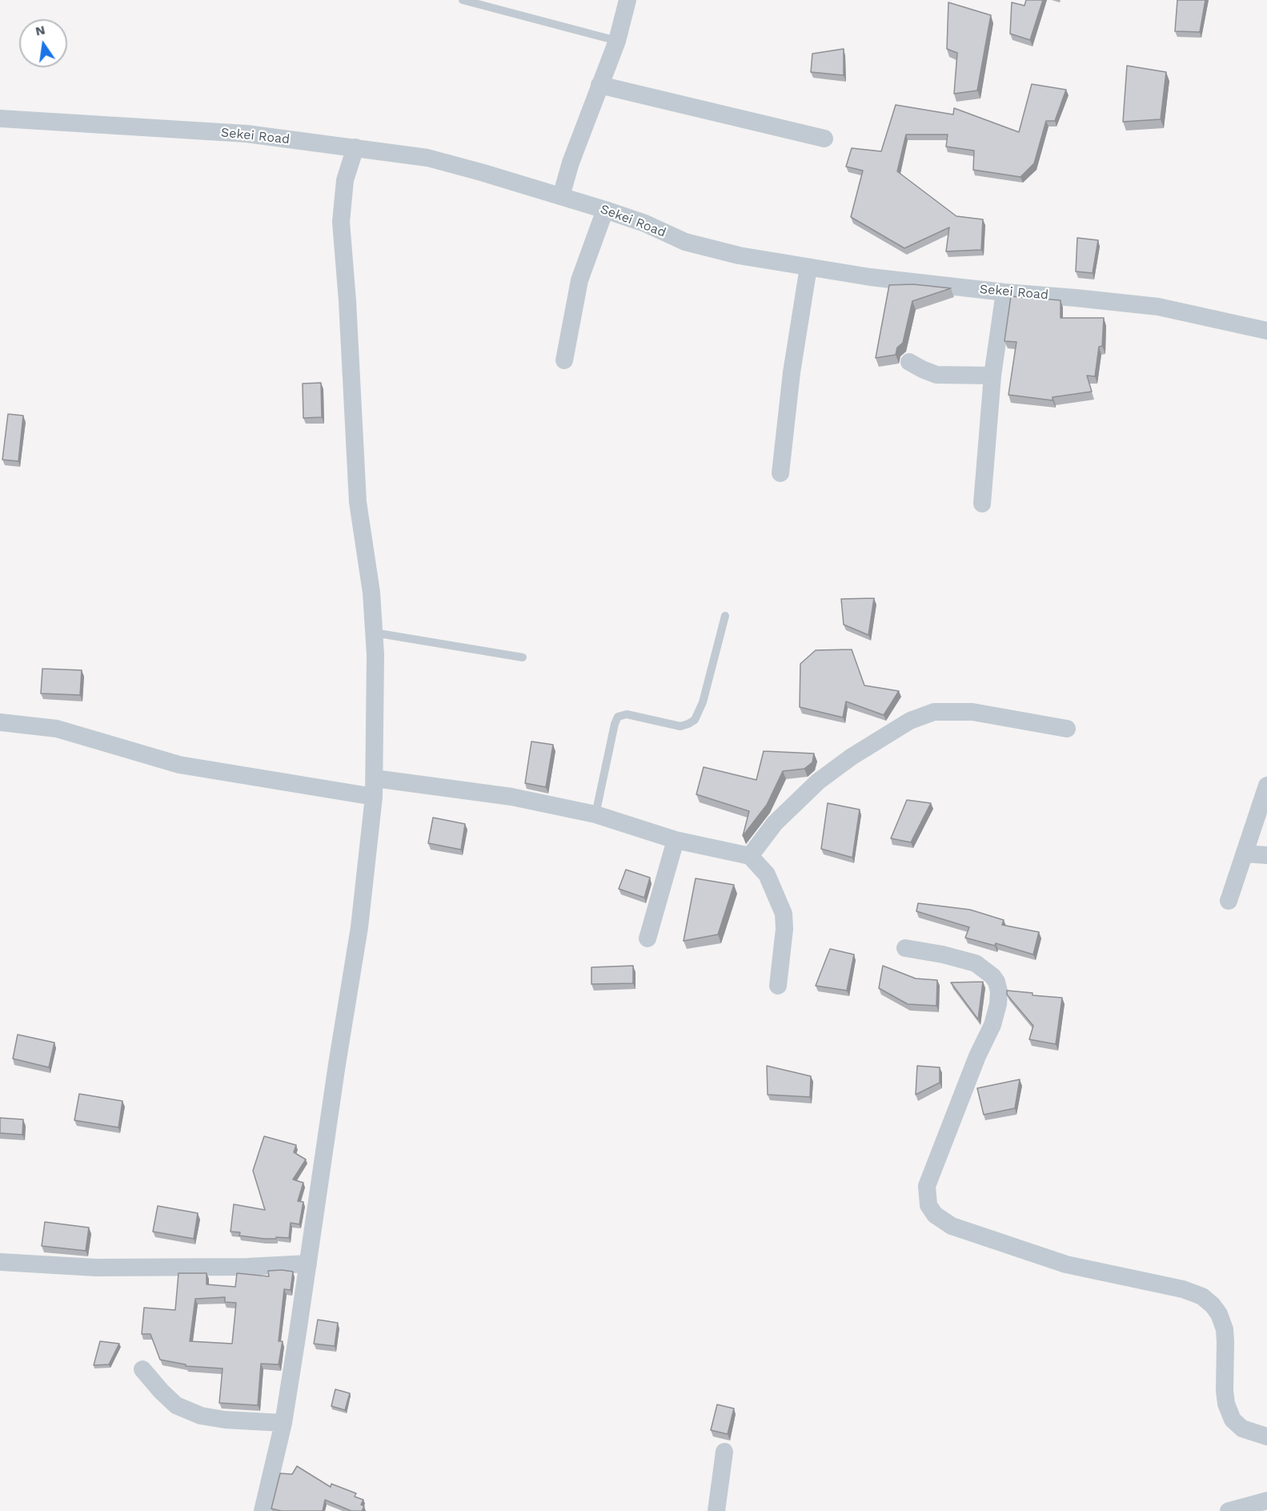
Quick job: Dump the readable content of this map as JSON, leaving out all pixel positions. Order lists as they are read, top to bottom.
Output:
{
  "streets": {
    "street": ["Sekei Road"]
  },
  "north": "top"
}
